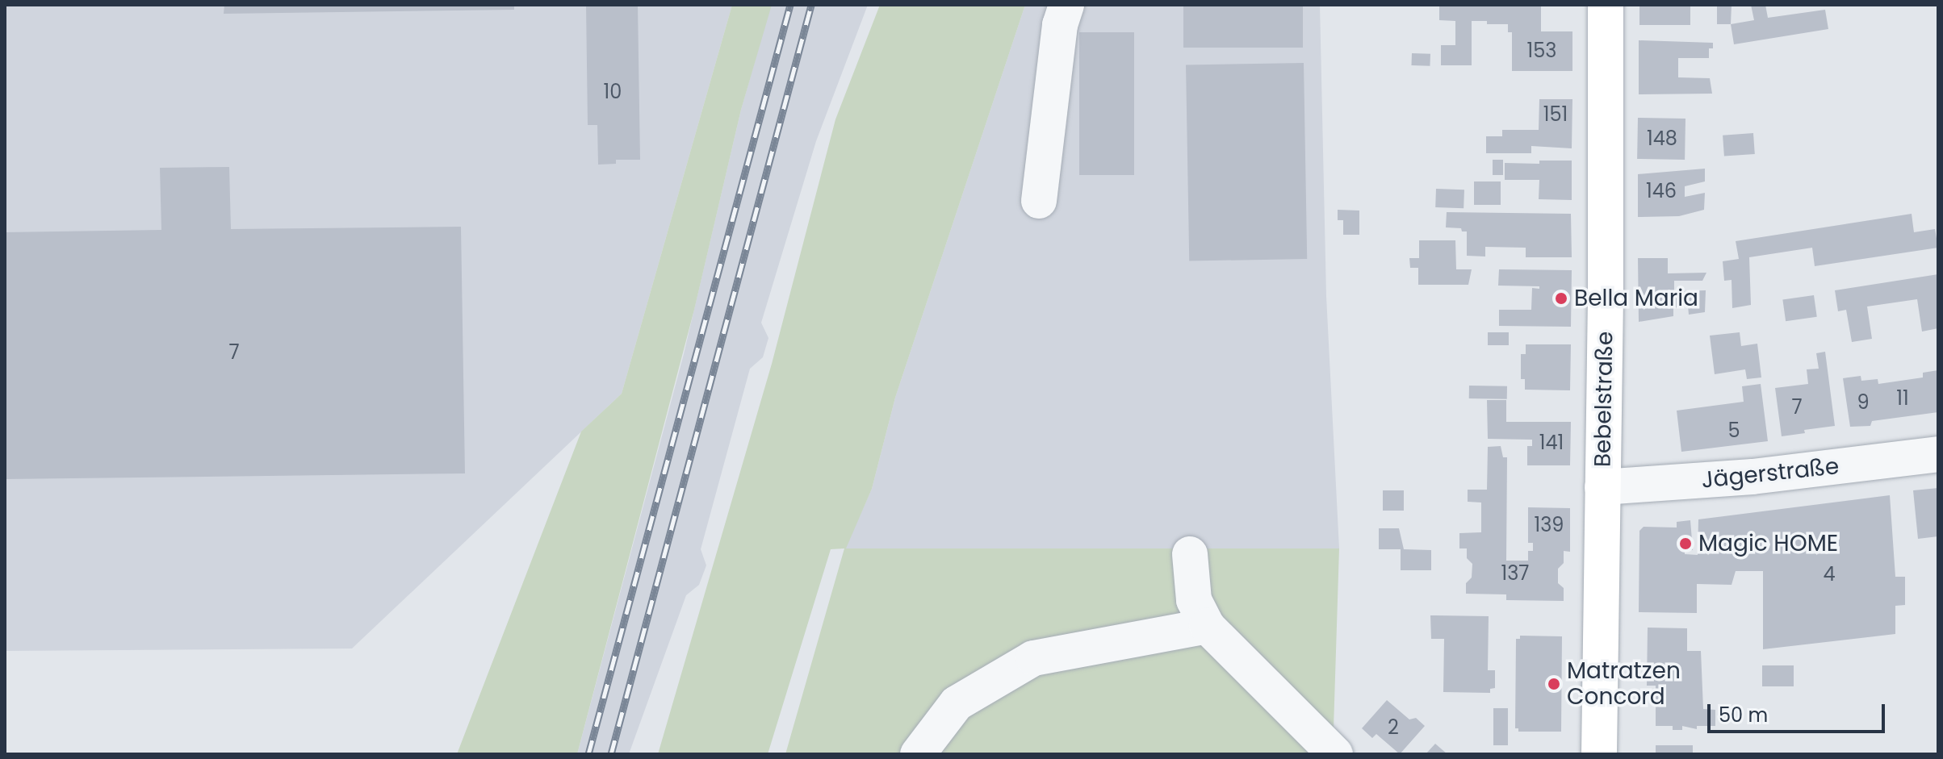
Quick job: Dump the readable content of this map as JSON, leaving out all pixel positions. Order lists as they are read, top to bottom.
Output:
{
  "streets": {
    "main road": ["Bebelstraße"],
    "street": ["Jägerstraße"]
  },
  "crossings": [
    ["Bebelstraße", "Jägerstraße"]
  ],
  "places": ["Bella Maria", "Magic HOME", "Matratzen Concord"],
  "house_numbers": [
    "153",
    "10",
    "151",
    "148",
    "146",
    "7",
    "11",
    "9",
    "7",
    "5",
    "141",
    "139",
    "137",
    "4",
    "2"
  ],
  "scale_bar": "50 m"
}
